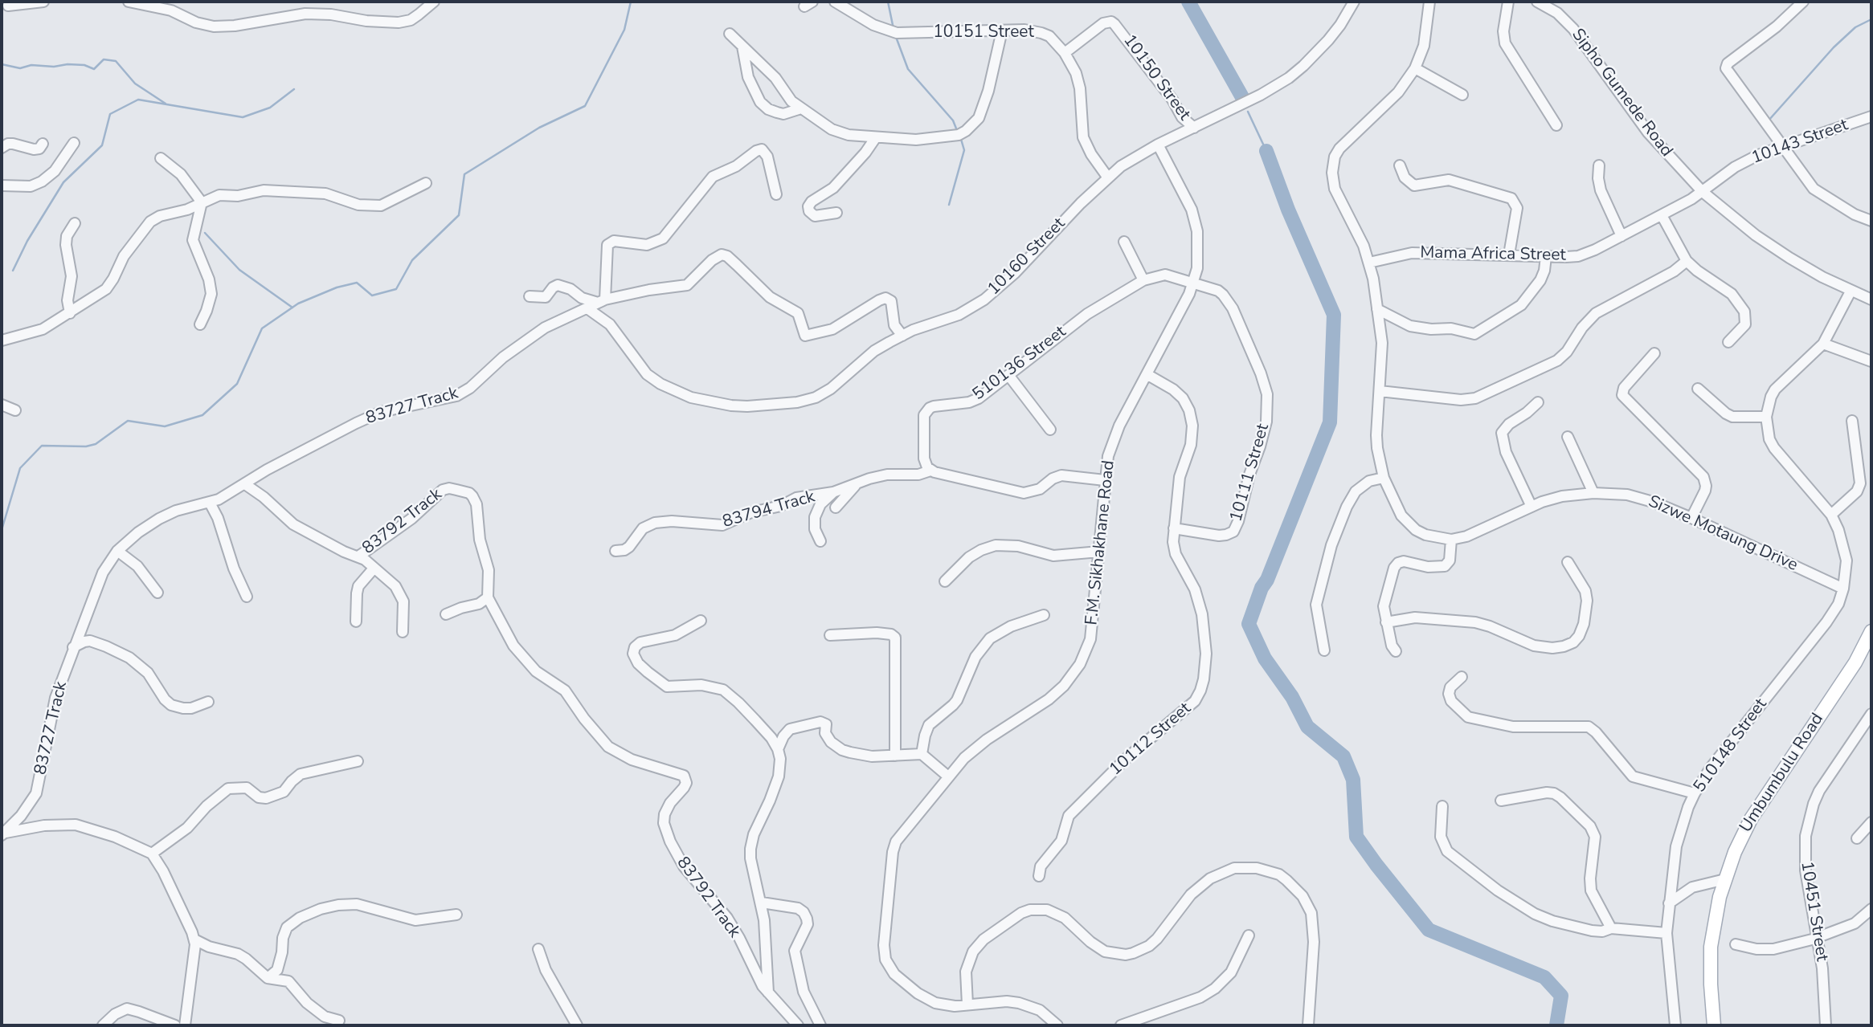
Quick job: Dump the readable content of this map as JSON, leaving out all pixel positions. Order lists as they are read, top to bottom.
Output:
{
  "streets": {
    "main road": ["Umbumbulu Road"],
    "street": [
      "10151 Street",
      "10150 Street",
      "Sipho Gumede Road",
      "10143 Street",
      "Mama Africa Street",
      "10160 Street",
      "510136 Street",
      "83727 Track",
      "10111 Street",
      "83794 Track",
      "83792 Track",
      "Sizwe Motaung Drive",
      "F.M. Sikhakhane Road",
      "10112 Street",
      "510148 Street",
      "10451 Street"
    ]
  },
  "crossings": [
    ["10151 Street", "10150 Street"],
    ["10151 Street", "10160 Street"],
    ["10150 Street", "10160 Street"],
    ["Sipho Gumede Road", "10143 Street"],
    ["Sipho Gumede Road", "Mama Africa Street"],
    ["10143 Street", "Mama Africa Street"],
    ["Mama Africa Street", "Sizwe Motaung Drive"],
    ["10160 Street", "83727 Track"],
    ["10160 Street", "F.M. Sikhakhane Road"],
    ["510136 Street", "10111 Street"],
    ["510136 Street", "83794 Track"],
    ["510136 Street", "F.M. Sikhakhane Road"],
    ["83727 Track", "83792 Track"],
    ["10111 Street", "F.M. Sikhakhane Road"],
    ["10111 Street", "10112 Street"],
    ["Sizwe Motaung Drive", "510148 Street"],
    ["F.M. Sikhakhane Road", "10112 Street"]
  ]
}
